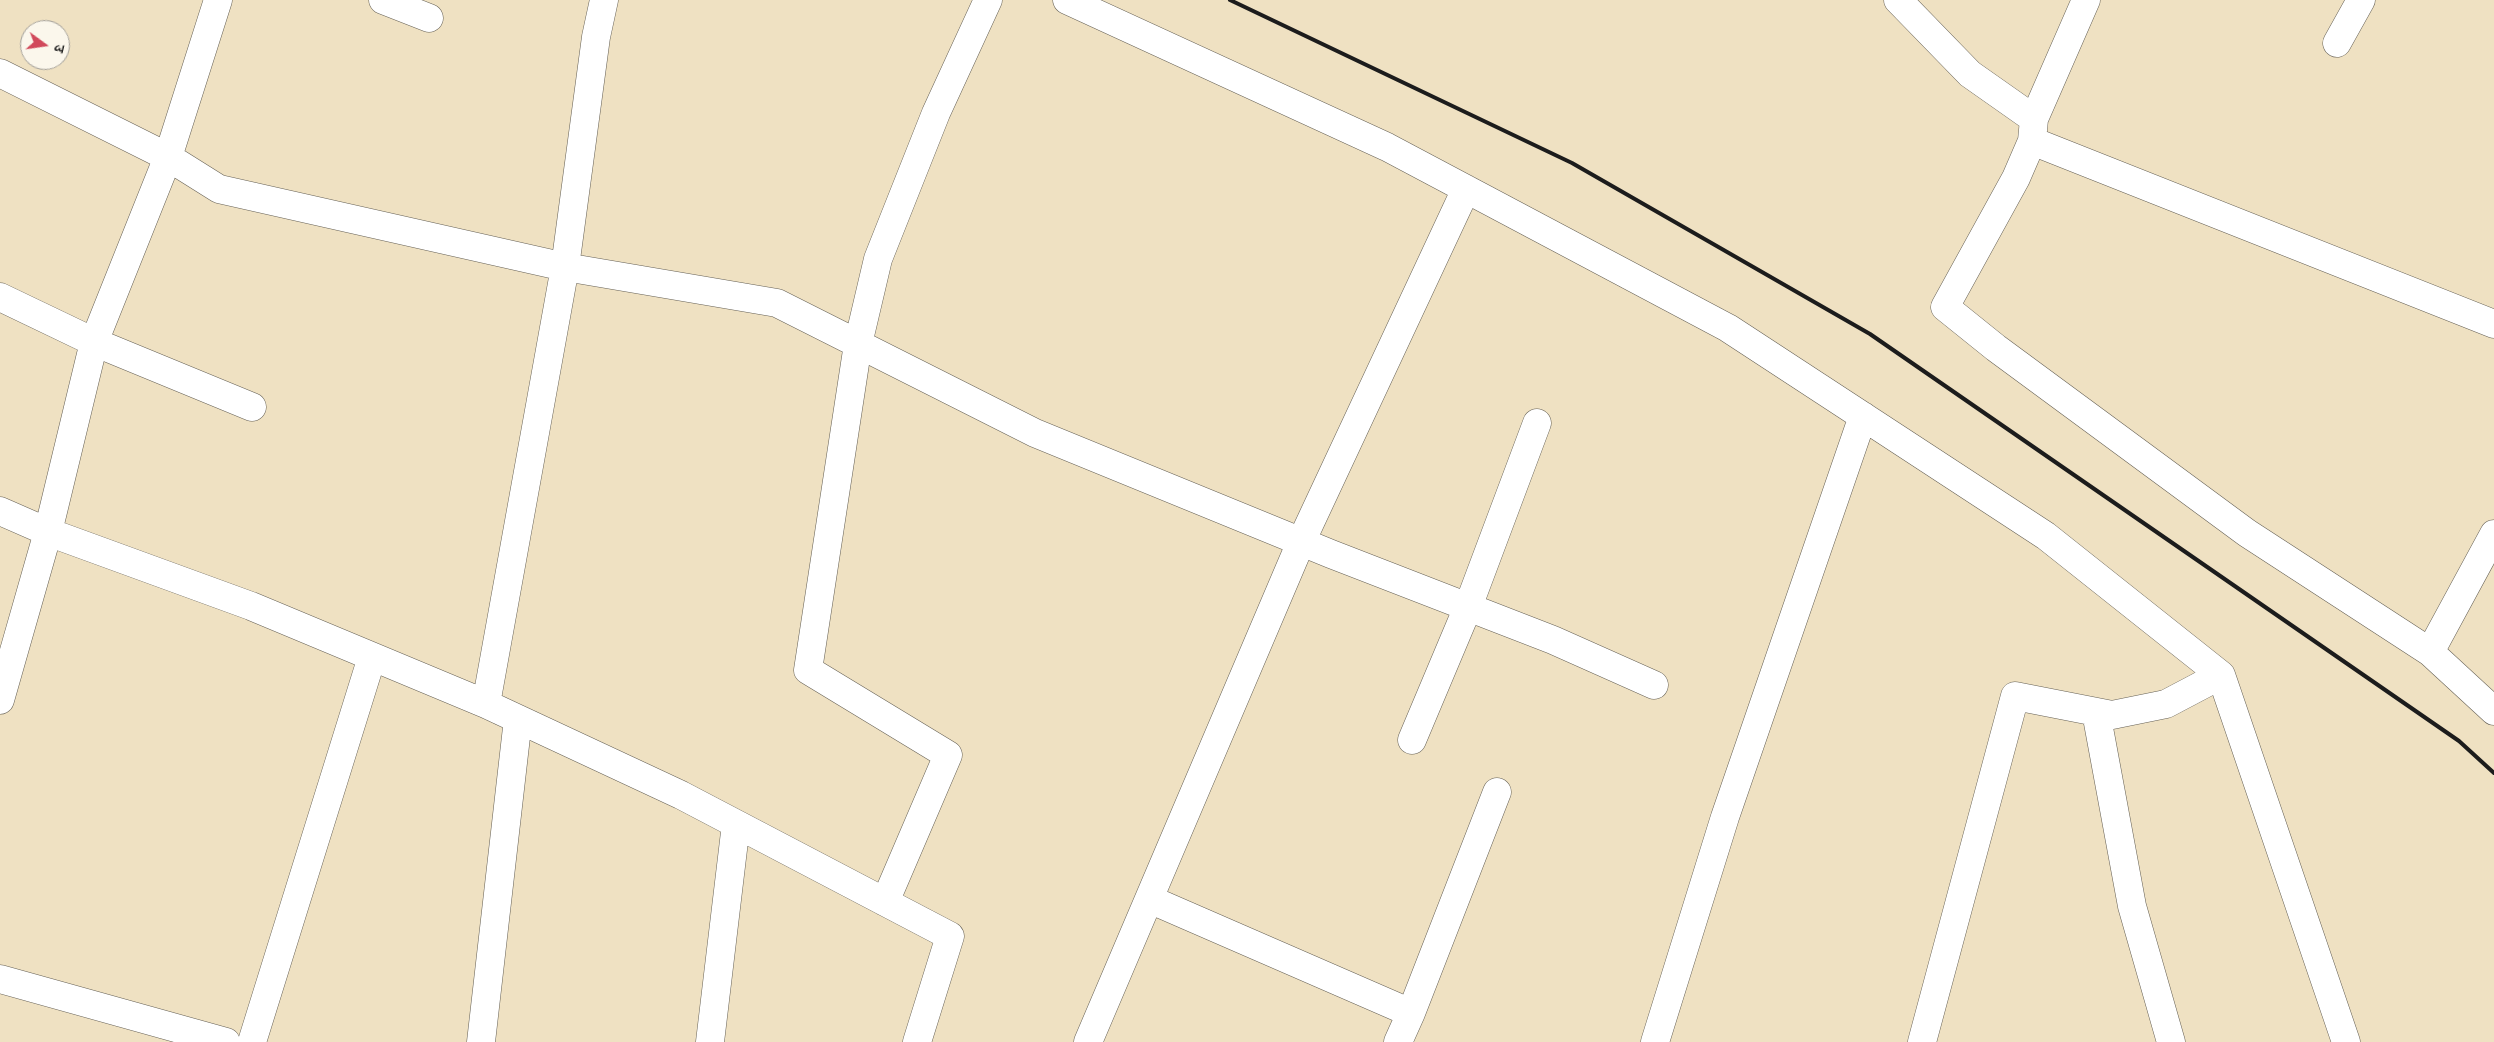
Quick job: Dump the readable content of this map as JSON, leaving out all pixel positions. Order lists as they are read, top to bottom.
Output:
{
  "north": "right"
}
